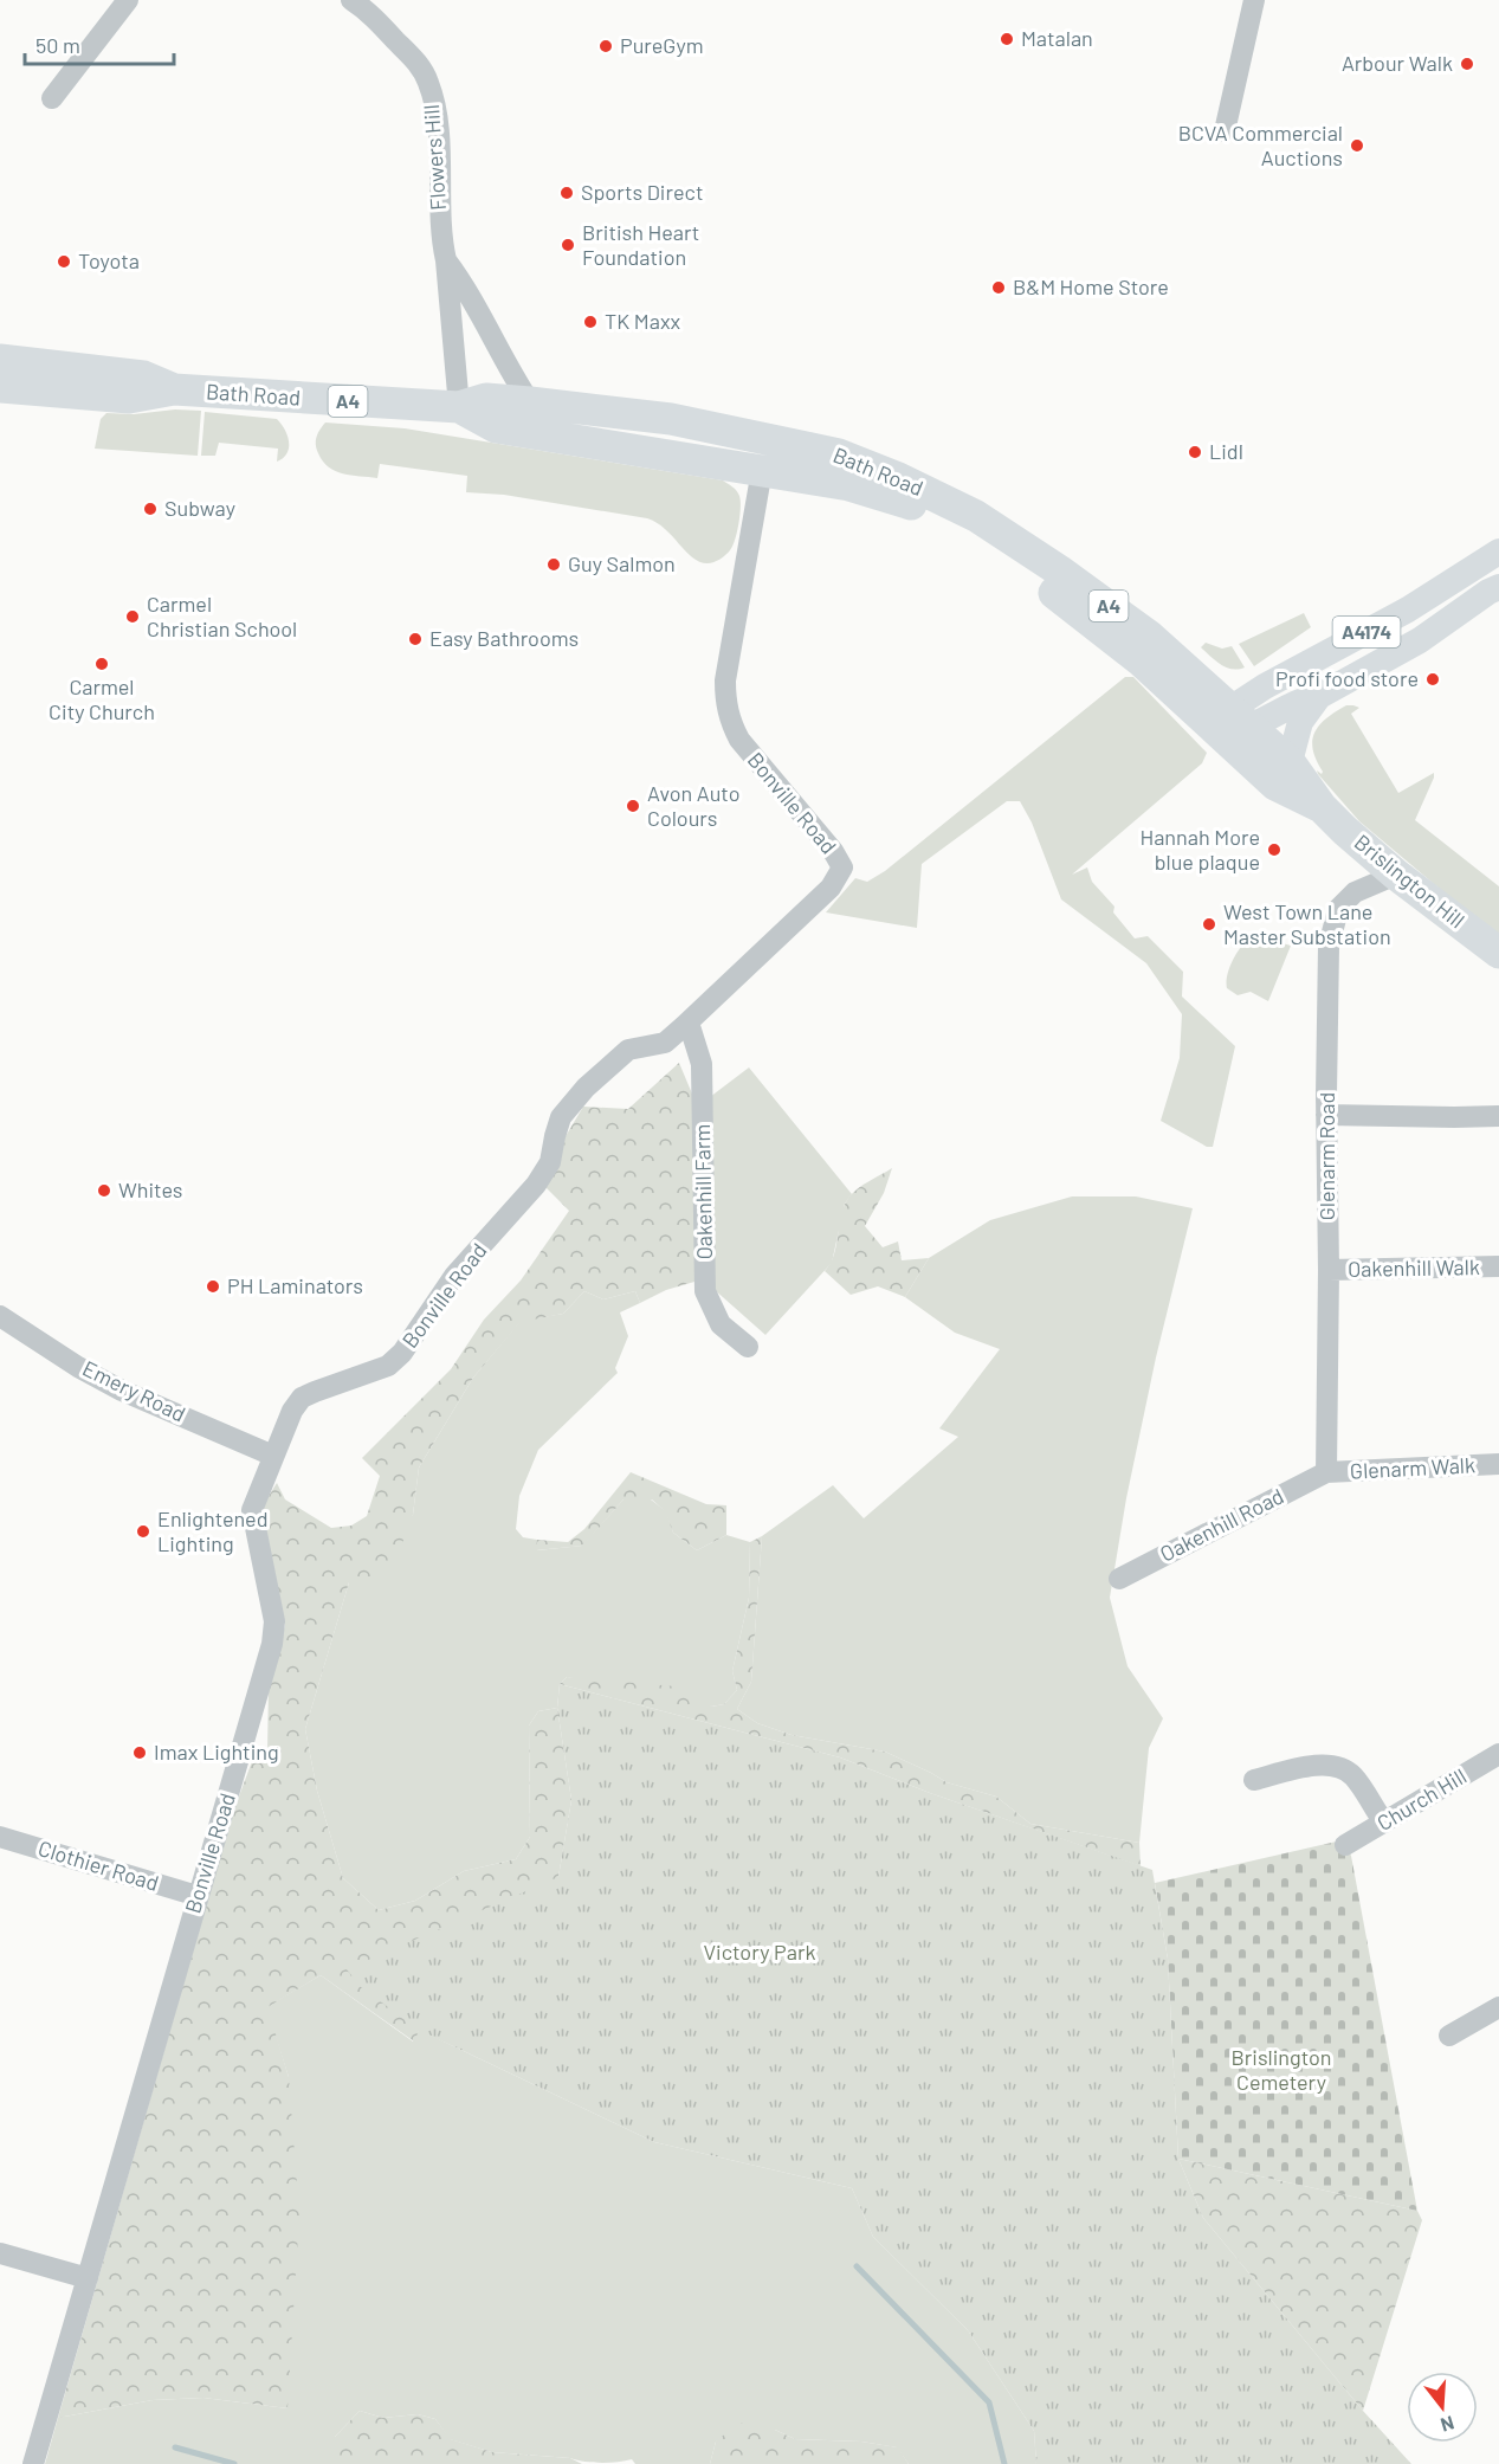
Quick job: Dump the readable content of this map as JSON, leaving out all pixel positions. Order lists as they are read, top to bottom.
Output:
{
  "streets": {
    "highway": ["Bath Road", "A4", "Brislington Hill"],
    "main road": ["A4174"],
    "street": [
      "Flowers Hill",
      "Bonville Road",
      "Glenarm Road",
      "Oakenhill Farm",
      "Oakenhill Walk",
      "Emery Road",
      "Glenarm Walk",
      "Oakenhill Road",
      "Church Hill",
      "Clothier Road"
    ]
  },
  "crossings": [
    ["Flowers Hill", "Bath Road"],
    ["Bath Road", "A4174"],
    ["Bath Road", "Bonville Road"],
    ["Bath Road", "Brislington Hill"],
    ["A4174", "Brislington Hill"],
    ["Bonville Road", "Oakenhill Farm"],
    ["Bonville Road", "Emery Road"],
    ["Bonville Road", "Clothier Road"],
    ["Brislington Hill", "Glenarm Road"],
    ["Glenarm Road", "Oakenhill Walk"],
    ["Glenarm Road", "Glenarm Walk"],
    ["Glenarm Road", "Oakenhill Road"],
    ["Glenarm Walk", "Oakenhill Road"]
  ],
  "parks": ["Victory Park", "Brislington Cemetery"],
  "places": [
    "Matalan",
    "PureGym",
    "Arbour Walk",
    "BCVA Commercial Auctions",
    "Sports Direct",
    "British Heart Foundation",
    "Toyota",
    "B&M Home Store",
    "TK Maxx",
    "Lidl",
    "Subway",
    "Guy Salmon",
    "Carmel Christian School",
    "Easy Bathrooms",
    "Carmel City Church",
    "Profi food store",
    "Avon Auto Colours",
    "Hannah More blue plaque",
    "West Town Lane Master Substation",
    "Whites",
    "PH Laminators",
    "Enlightened Lighting",
    "Imax Lighting"
  ],
  "scale_bar": "50 m",
  "north": "bottom"
}
